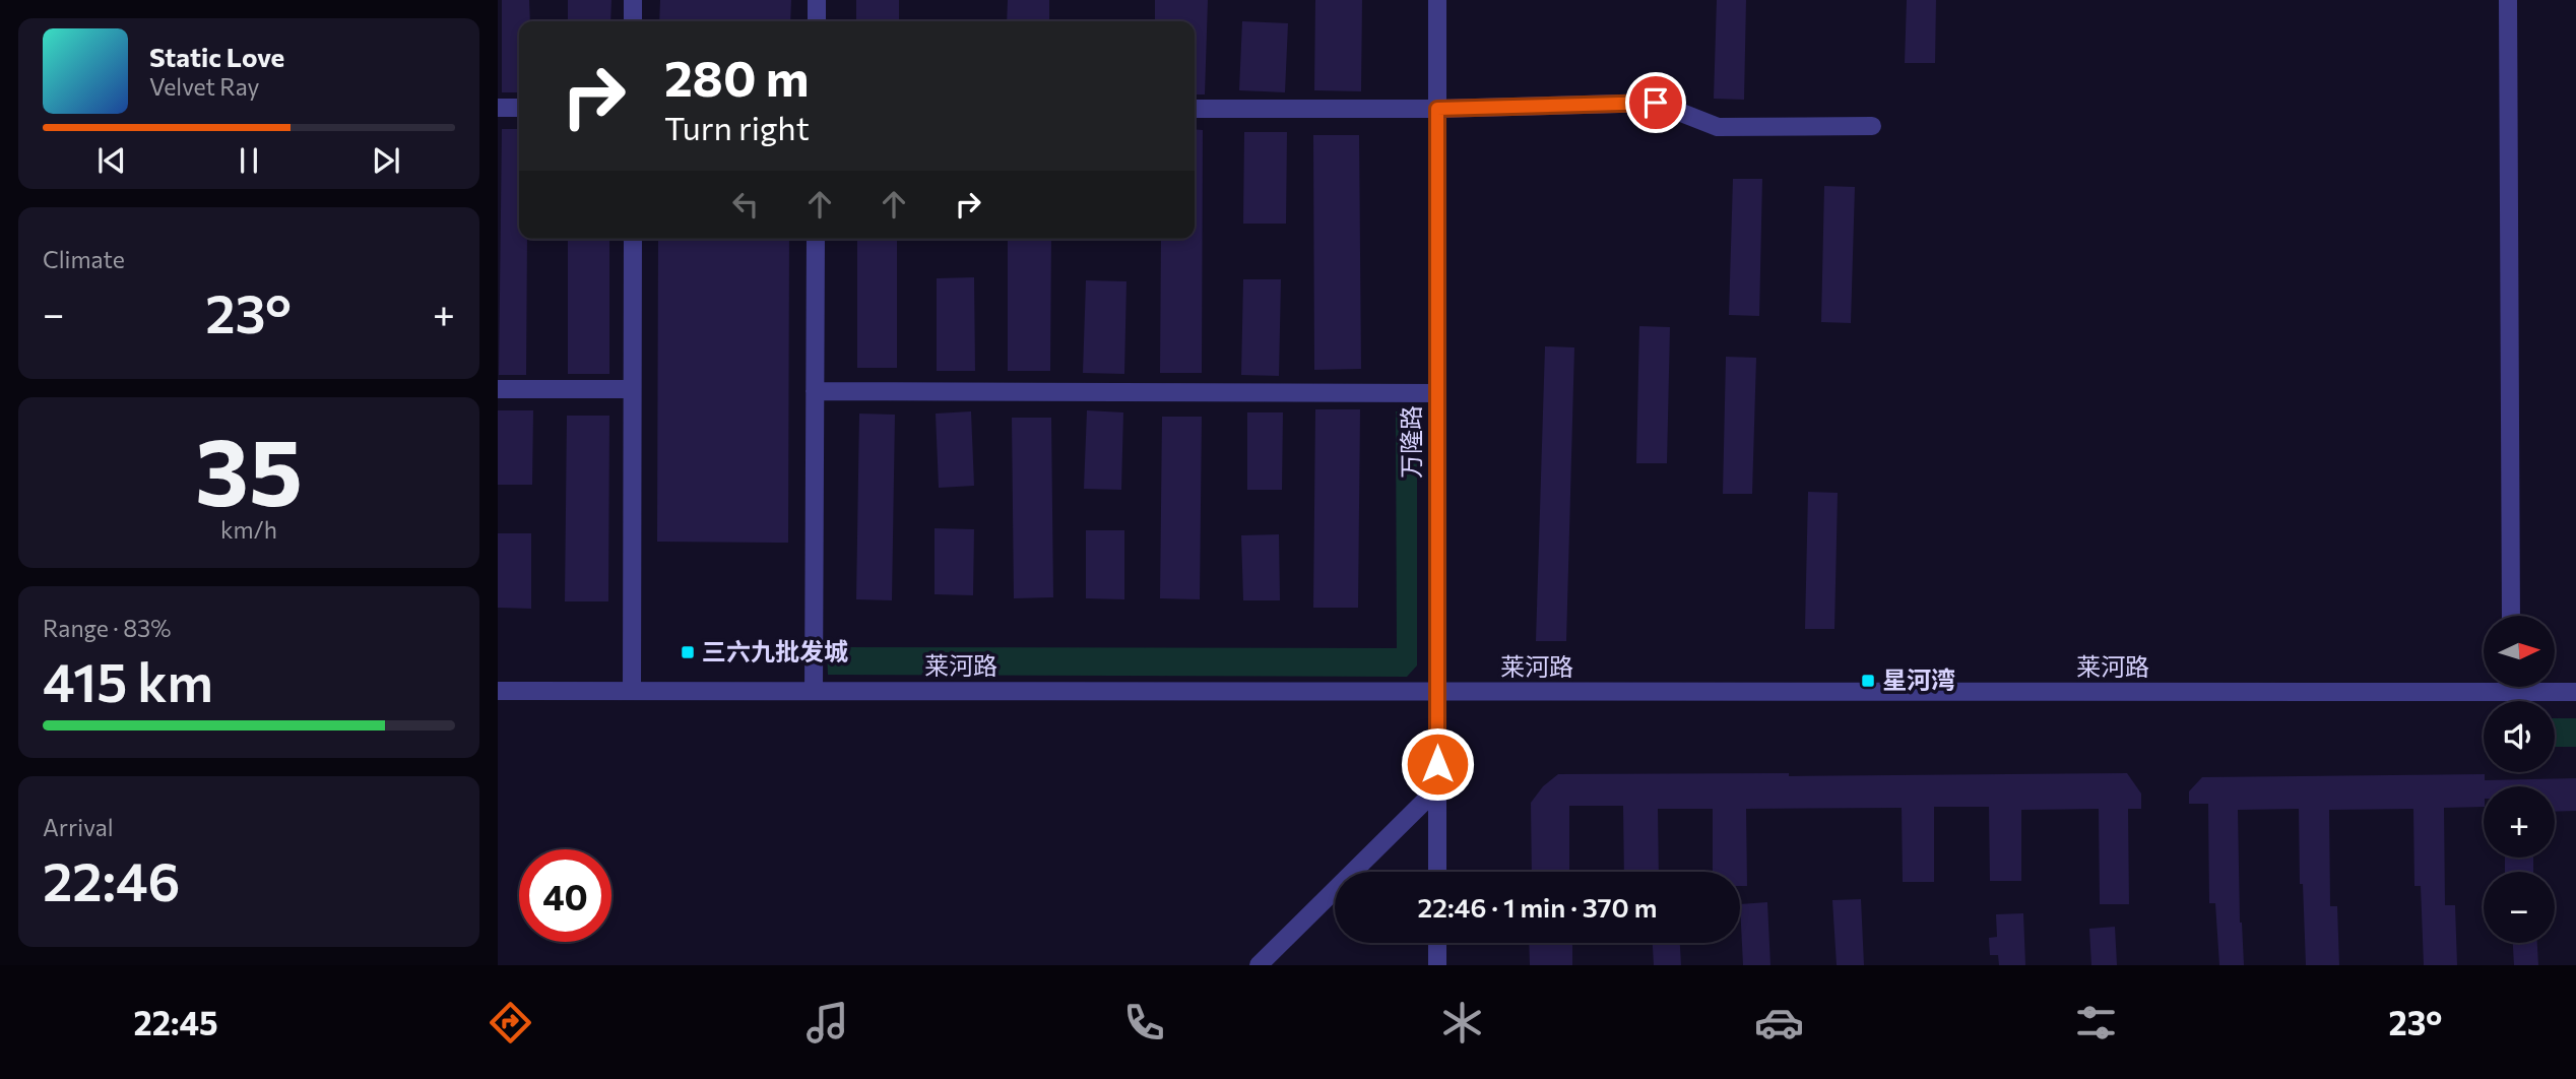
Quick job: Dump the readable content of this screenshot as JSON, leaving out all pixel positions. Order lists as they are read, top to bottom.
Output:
{
  "streets": {
    "street": ["万隆路", "莱河路"]
  },
  "crossings": [
    ["万隆路", "莱河路"]
  ],
  "places": {
    "transit": ["三六九批发城", "星河湾"]
  },
  "north": "right",
  "page": {
    "turn": ["280 m", "Turn right"],
    "song": ["Static Love", "Velvet Ray"],
    "tile": [
      "Climate",
      ["35", "km/h"],
      ["Range · 83%", "415 km"],
      ["Arrival", "22:46"]
    ],
    "heat": ["−", "23°", "+"],
    "map_buttons": ["+", "−"],
    "limit": "40",
    "trip": "22:46 · 1 min · 370 m",
    "tabs": ["22:45", "23°"]
  }
}
